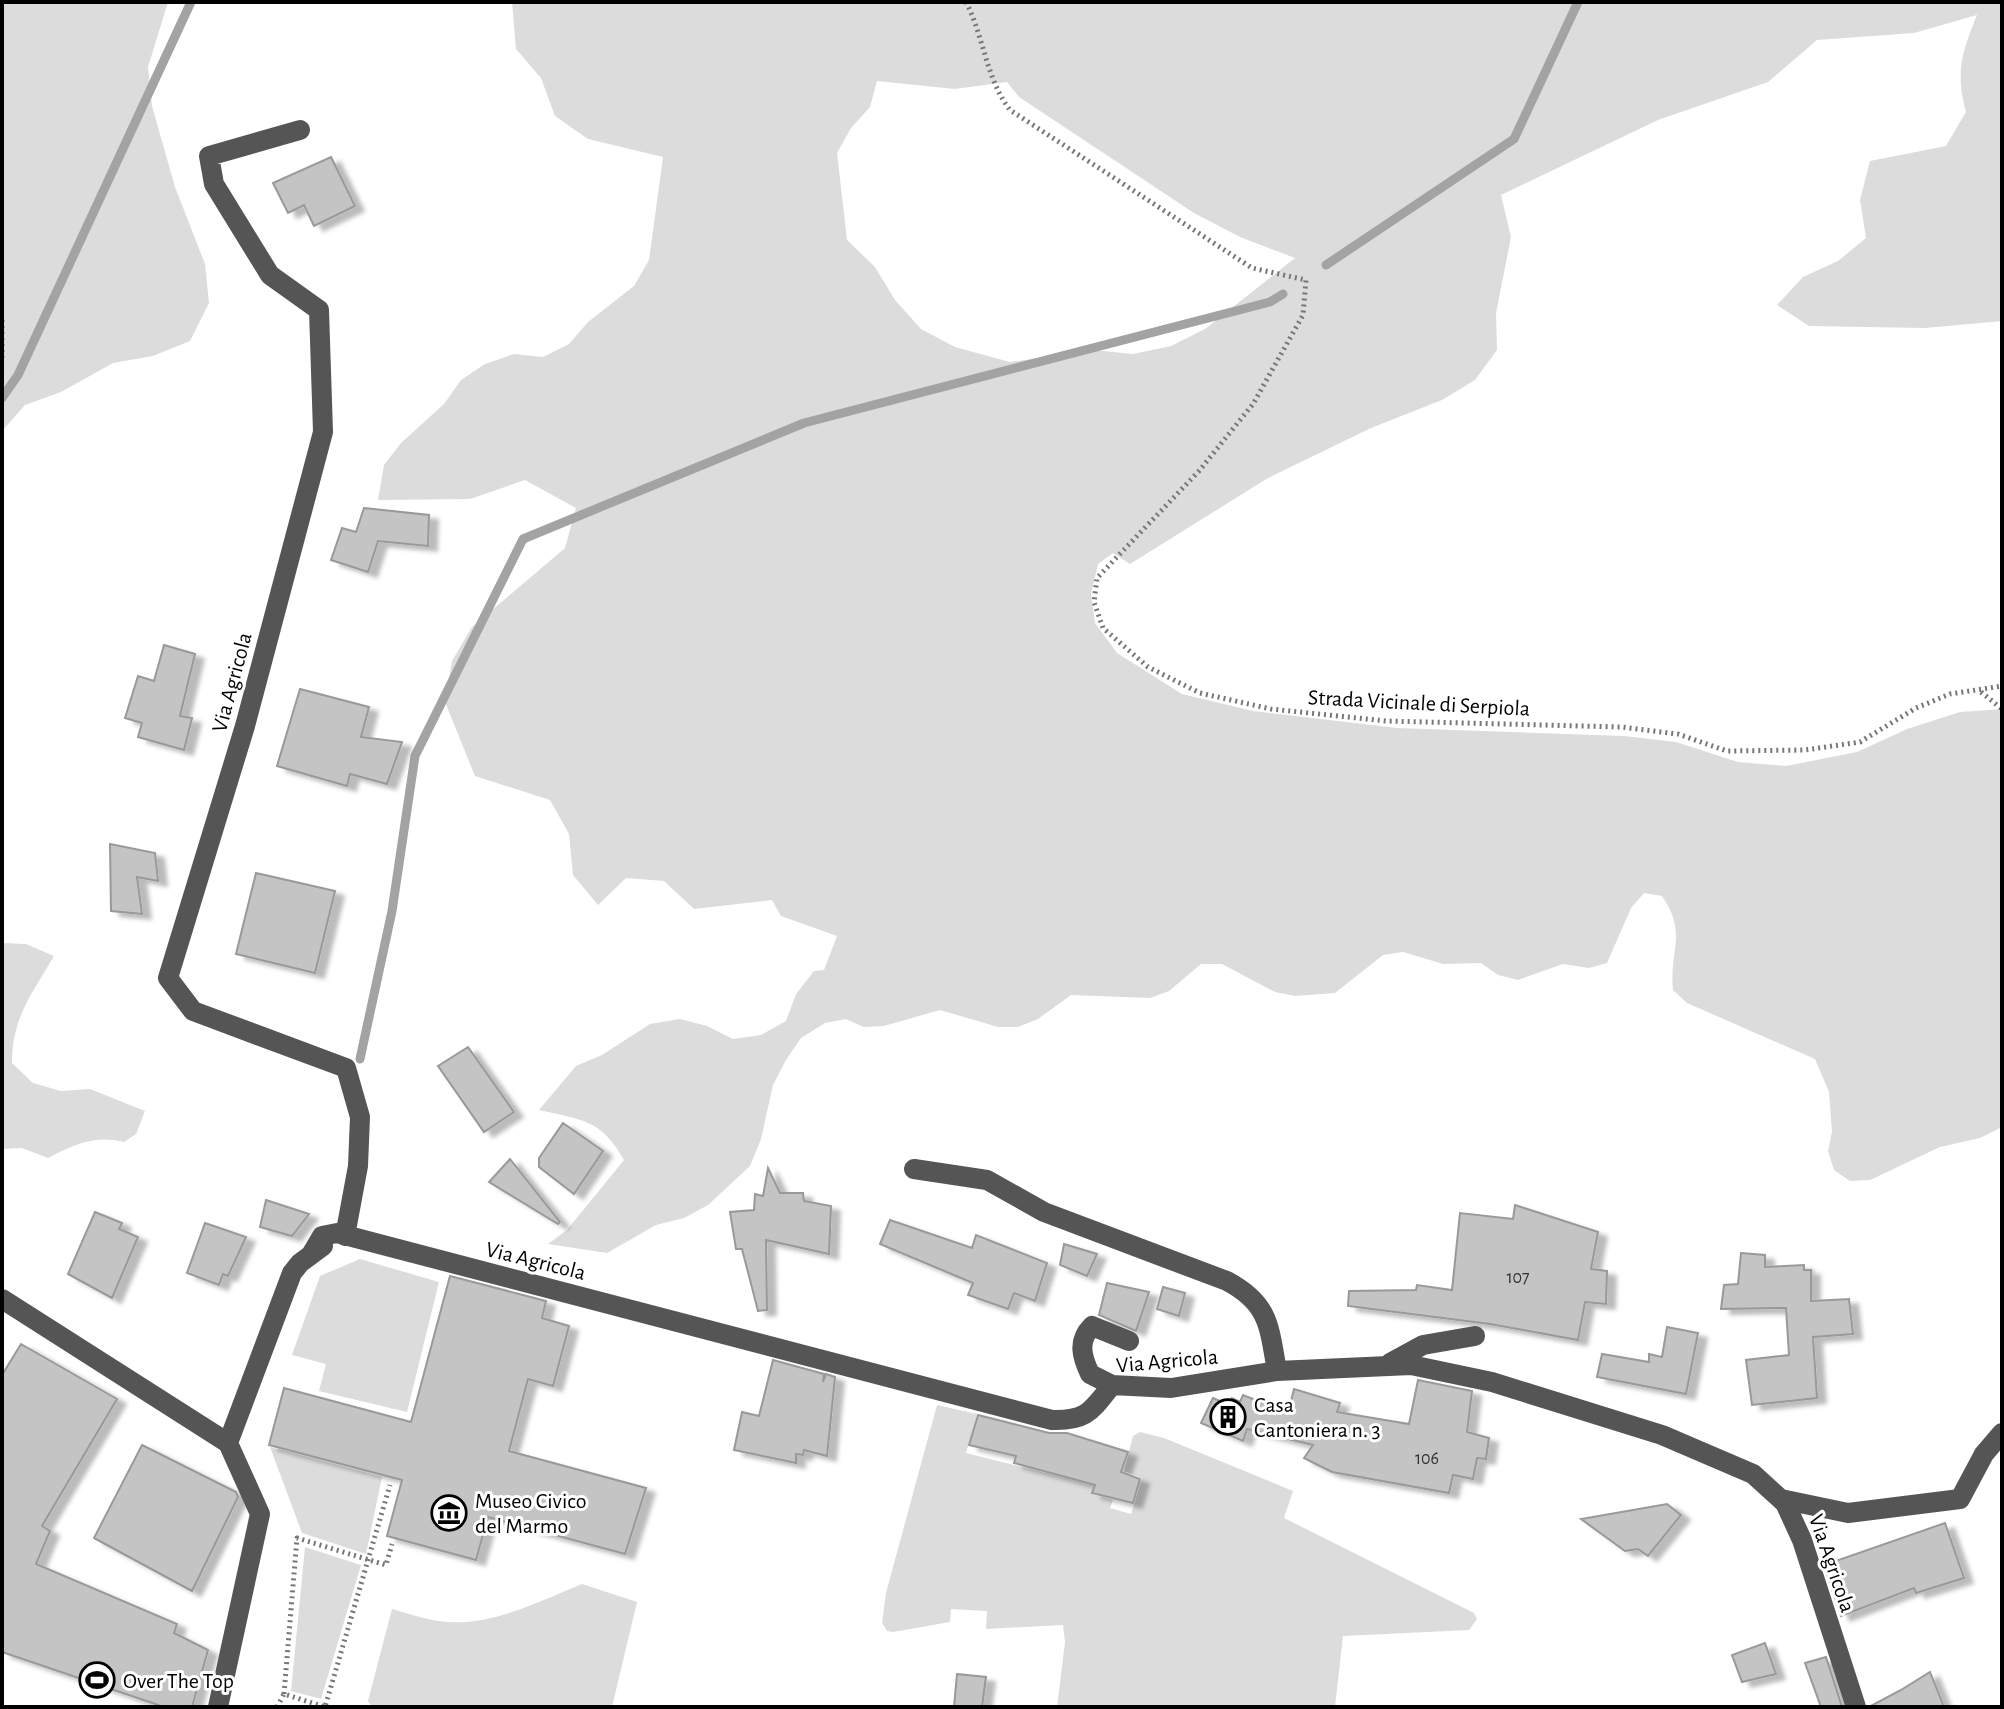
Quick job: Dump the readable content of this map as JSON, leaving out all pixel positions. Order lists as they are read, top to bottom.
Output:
{
  "streets": {
    "street": ["Via Agricola"],
    "path": ["Strada Vicinale di Serpiola"]
  },
  "places": {
    "building": ["Casa Cantoniera n. 3"],
    "museum": ["Museo Civico del Marmo"],
    "sports": ["Over The Top"]
  },
  "house_numbers": ["107", "106"]
}
